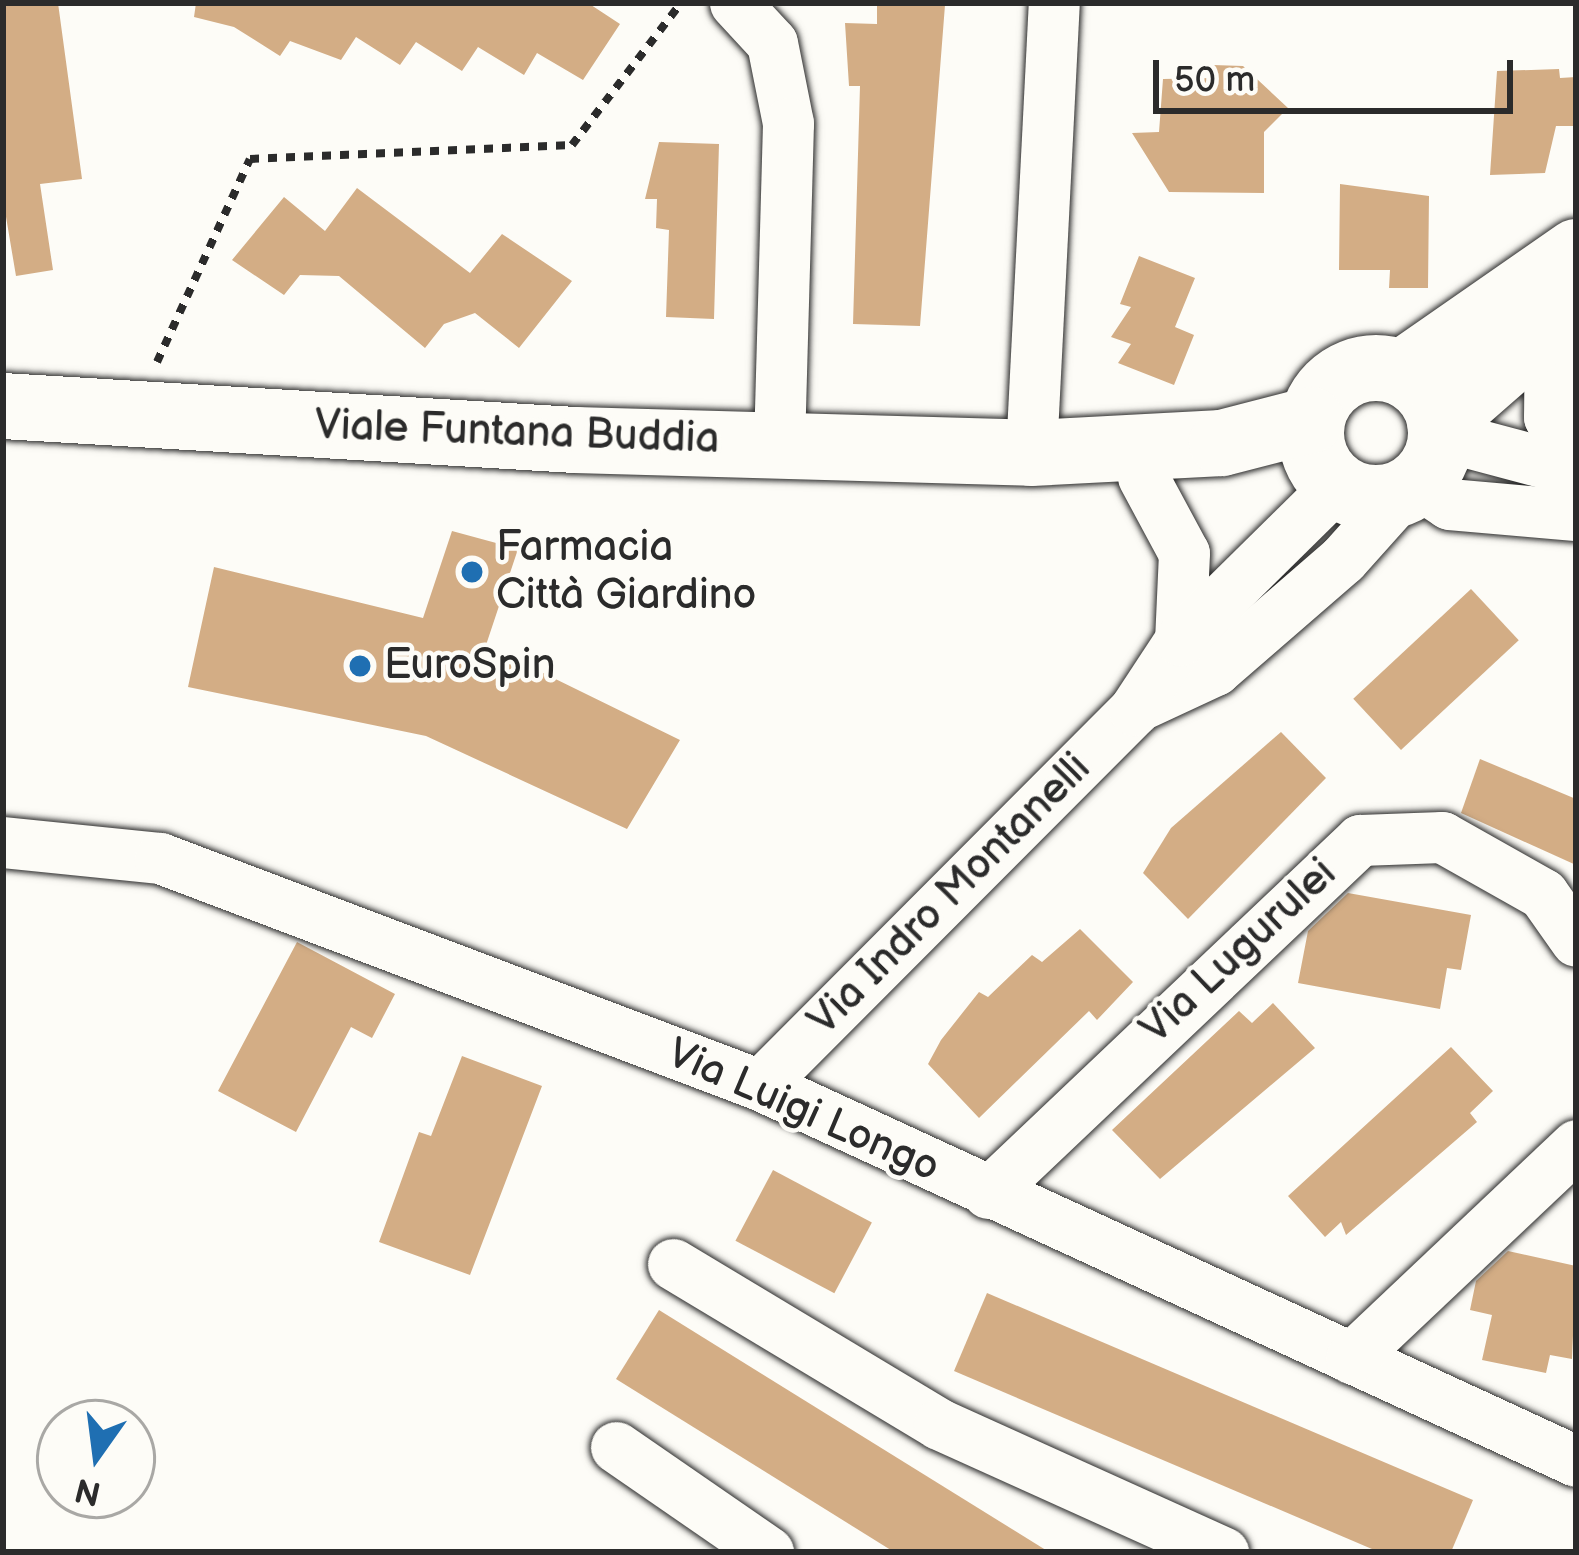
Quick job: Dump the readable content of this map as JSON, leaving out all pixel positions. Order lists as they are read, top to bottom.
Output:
{
  "streets": {
    "main road": ["Viale Funtana Buddia"],
    "street": ["Via Indro Montanelli", "Via Lugurulei", "Via Luigi Longo"]
  },
  "crossings": [
    ["Viale Funtana Buddia", "Via Indro Montanelli"],
    ["Via Indro Montanelli", "Via Luigi Longo"],
    ["Via Lugurulei", "Via Luigi Longo"]
  ],
  "places": ["Farmacia Città Giardino", "EuroSpin"],
  "scale_bar": "50 m",
  "north": "bottom"
}
